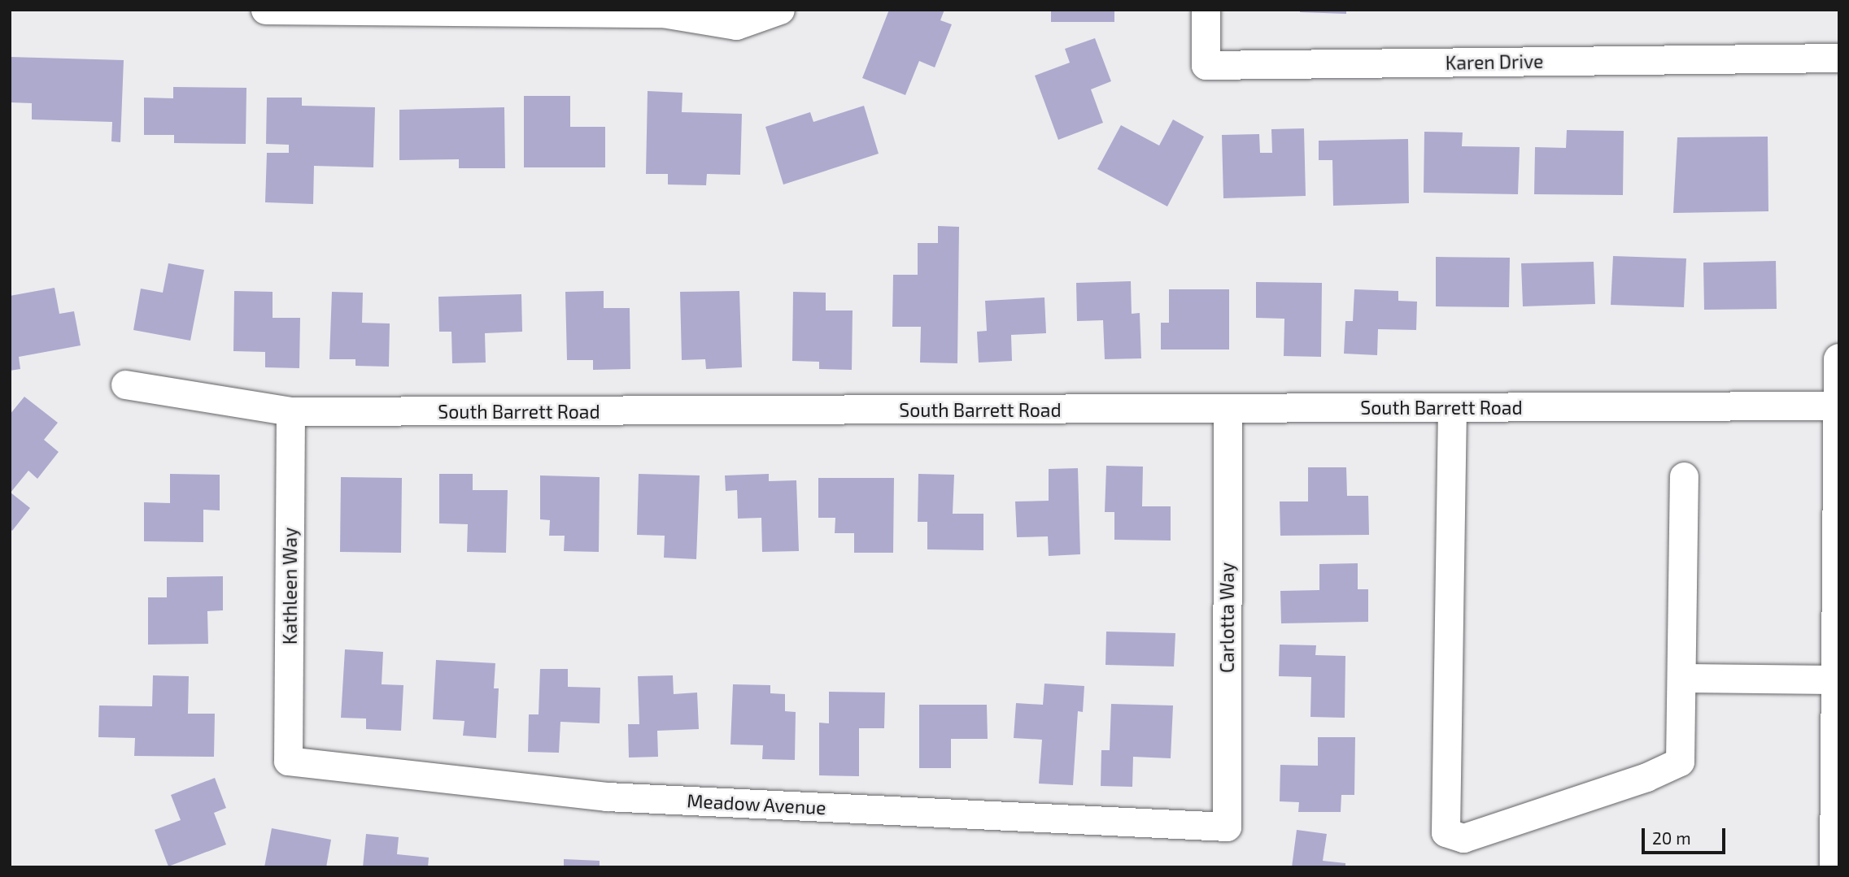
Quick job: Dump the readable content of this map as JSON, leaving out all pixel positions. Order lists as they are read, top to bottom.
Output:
{
  "streets": {
    "street": [
      "Karen Drive",
      "South Barrett Road",
      "Kathleen Way",
      "Carlotta Way",
      "Meadow Avenue"
    ]
  },
  "crossings": [
    ["South Barrett Road", "Kathleen Way"],
    ["South Barrett Road", "Carlotta Way"],
    ["Kathleen Way", "Meadow Avenue"],
    ["Carlotta Way", "Meadow Avenue"]
  ],
  "scale_bar": "20 m"
}
